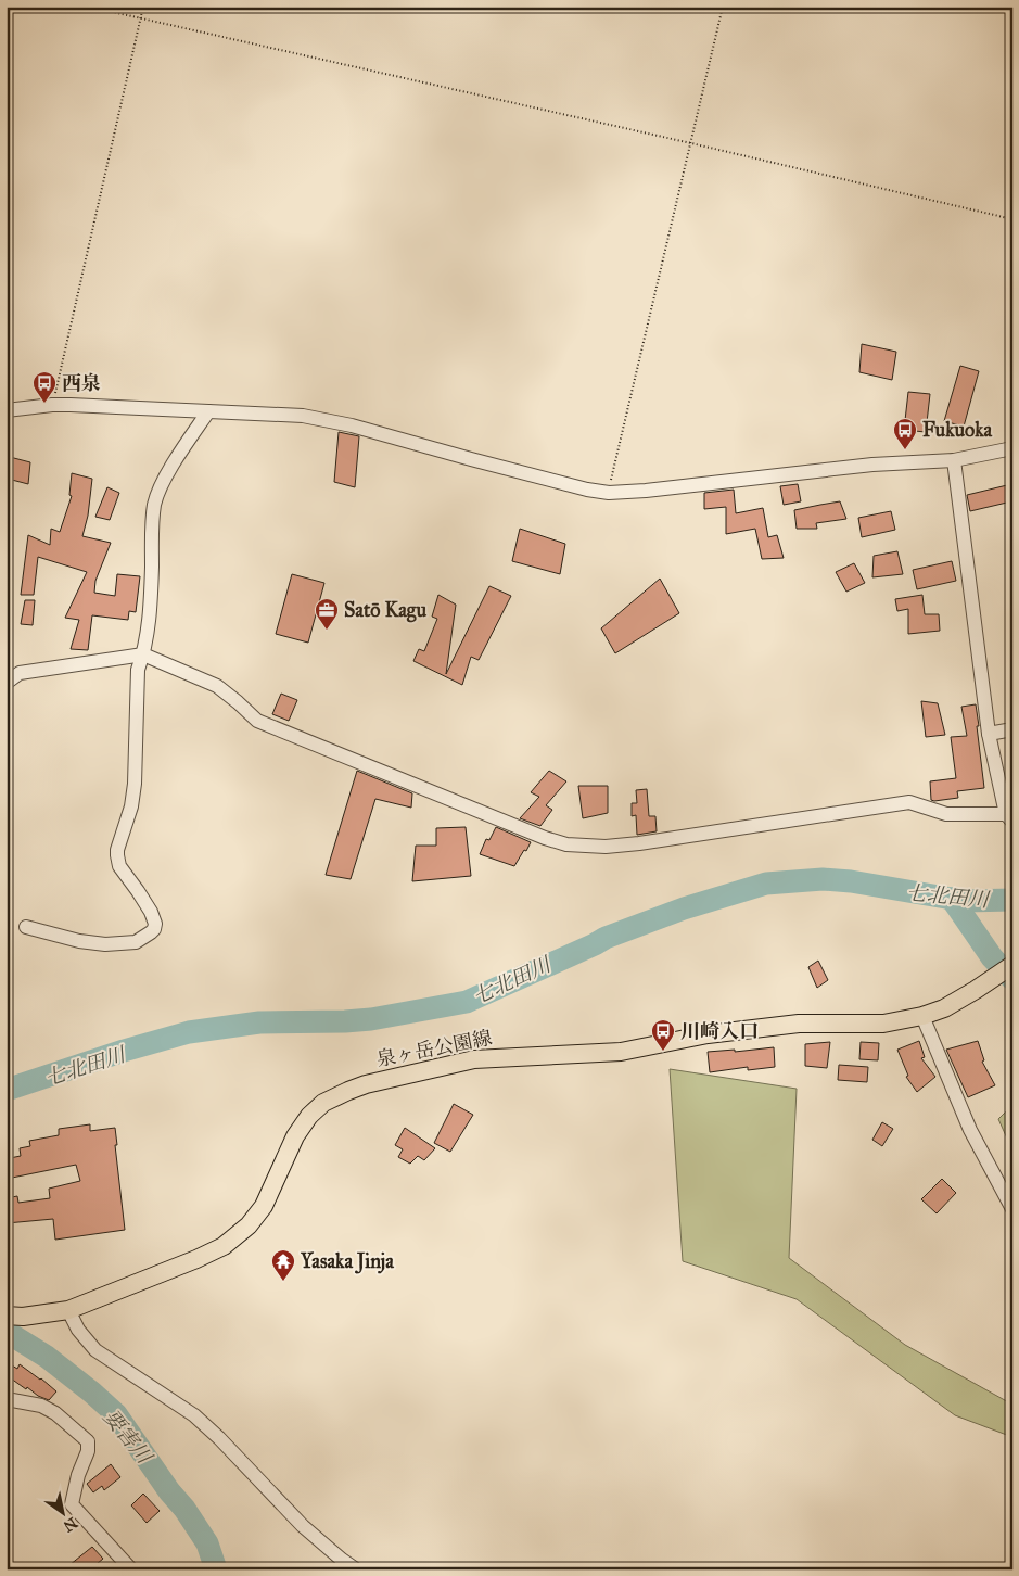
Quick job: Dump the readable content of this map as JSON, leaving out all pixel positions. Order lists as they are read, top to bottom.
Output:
{
  "streets": {
    "main road": ["泉ヶ岳公園線"]
  },
  "water": ["七北田川", "要害川"],
  "places": {
    "bus stop": ["西泉", "Fukuoka", "川崎入口"],
    "office": ["Satō Kagu"],
    "temple": ["Yasaka Jinja"]
  },
  "north": "bottom right"
}
